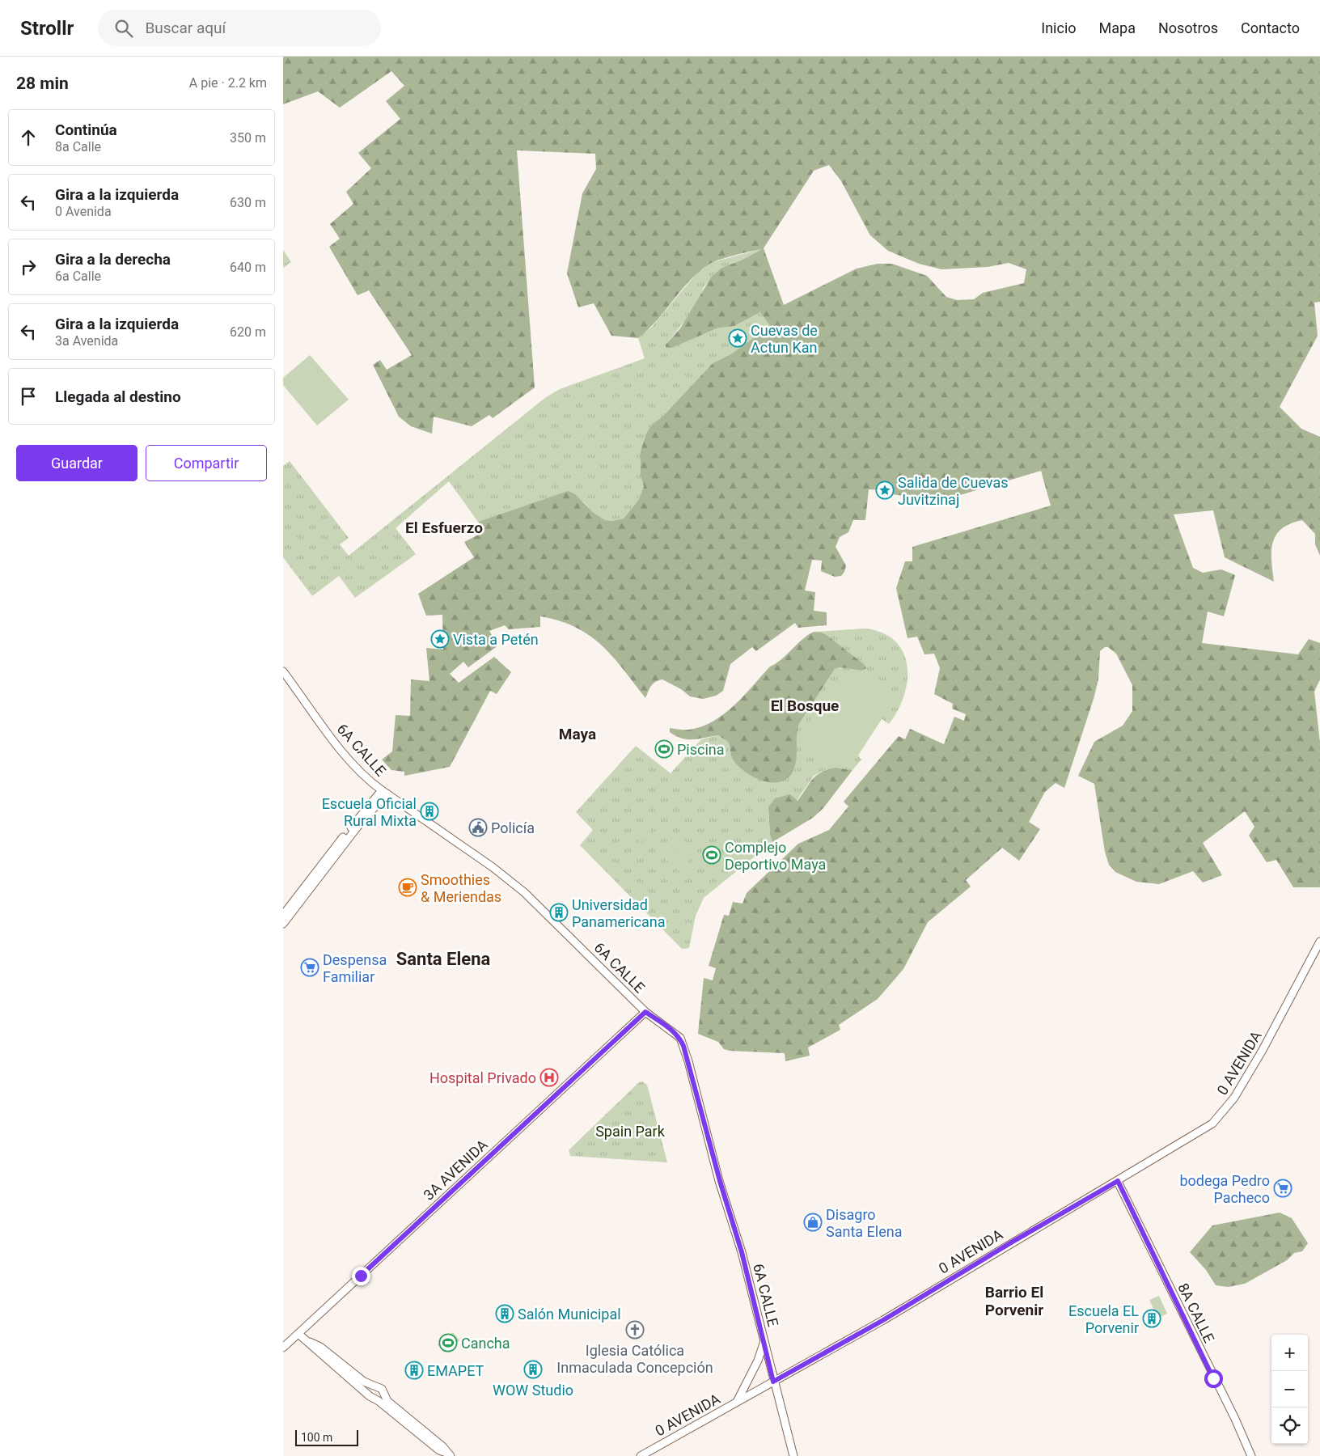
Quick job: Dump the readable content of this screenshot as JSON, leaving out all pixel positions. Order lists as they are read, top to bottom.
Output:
{
  "streets": {
    "street": [
      "6A CALLE",
      "0 AVENIDA",
      "3A AVENIDA",
      "8A CALLE"
    ]
  },
  "crossings": [
    ["6A CALLE", "0 AVENIDA"],
    ["6A CALLE", "3A AVENIDA"],
    ["0 AVENIDA", "8A CALLE"]
  ],
  "districts": [
    "El Esfuerzo",
    "El Bosque",
    "Maya",
    "Santa Elena",
    "Barrio El Porvenir"
  ],
  "parks": ["Spain Park"],
  "places": {
    "place": ["Cuevas de Actun Kan", "Salida de Cuevas Juvitzinaj", "Vista a Petén"],
    "sports": ["Piscina", "Complejo Deportivo Maya", "Cancha"],
    "building": [
      "Escuela Oficial Rural Mixta",
      "Universidad Panamericana",
      "Salón Municipal",
      "Escuela EL Porvenir",
      "WOW Studio",
      "EMAPET"
    ],
    "public building": ["Policía"],
    "cafe": ["Smoothies & Meriendas"],
    "supermarket": ["Despensa Familiar", "bodega Pedro Pacheco"],
    "hospital": ["Hospital Privado"],
    "shop": ["Disagro Santa Elena"],
    "church": ["Iglesia Católica Inmaculada Concepción"]
  },
  "scale_bar": "100 m",
  "page": {
    "header": "Strollr",
    "search": "Buscar aquí",
    "nav": [
      "Inicio",
      "Mapa",
      "Nosotros",
      "Contacto"
    ],
    "heading": ["28 min", "A pie · 2.2 km"],
    "list": [
      ["Continúa", "8a Calle", "350 m"],
      ["Gira a la izquierda", "0 Avenida", "630 m"],
      ["Gira a la derecha", "6a Calle", "640 m"],
      ["Gira a la izquierda", "3a Avenida", "620 m"],
      "Llegada al destino"
    ],
    "buttons": ["Guardar", "Compartir"],
    "map_buttons": ["+", "−"],
    "scale": "100 m"
  }
}
